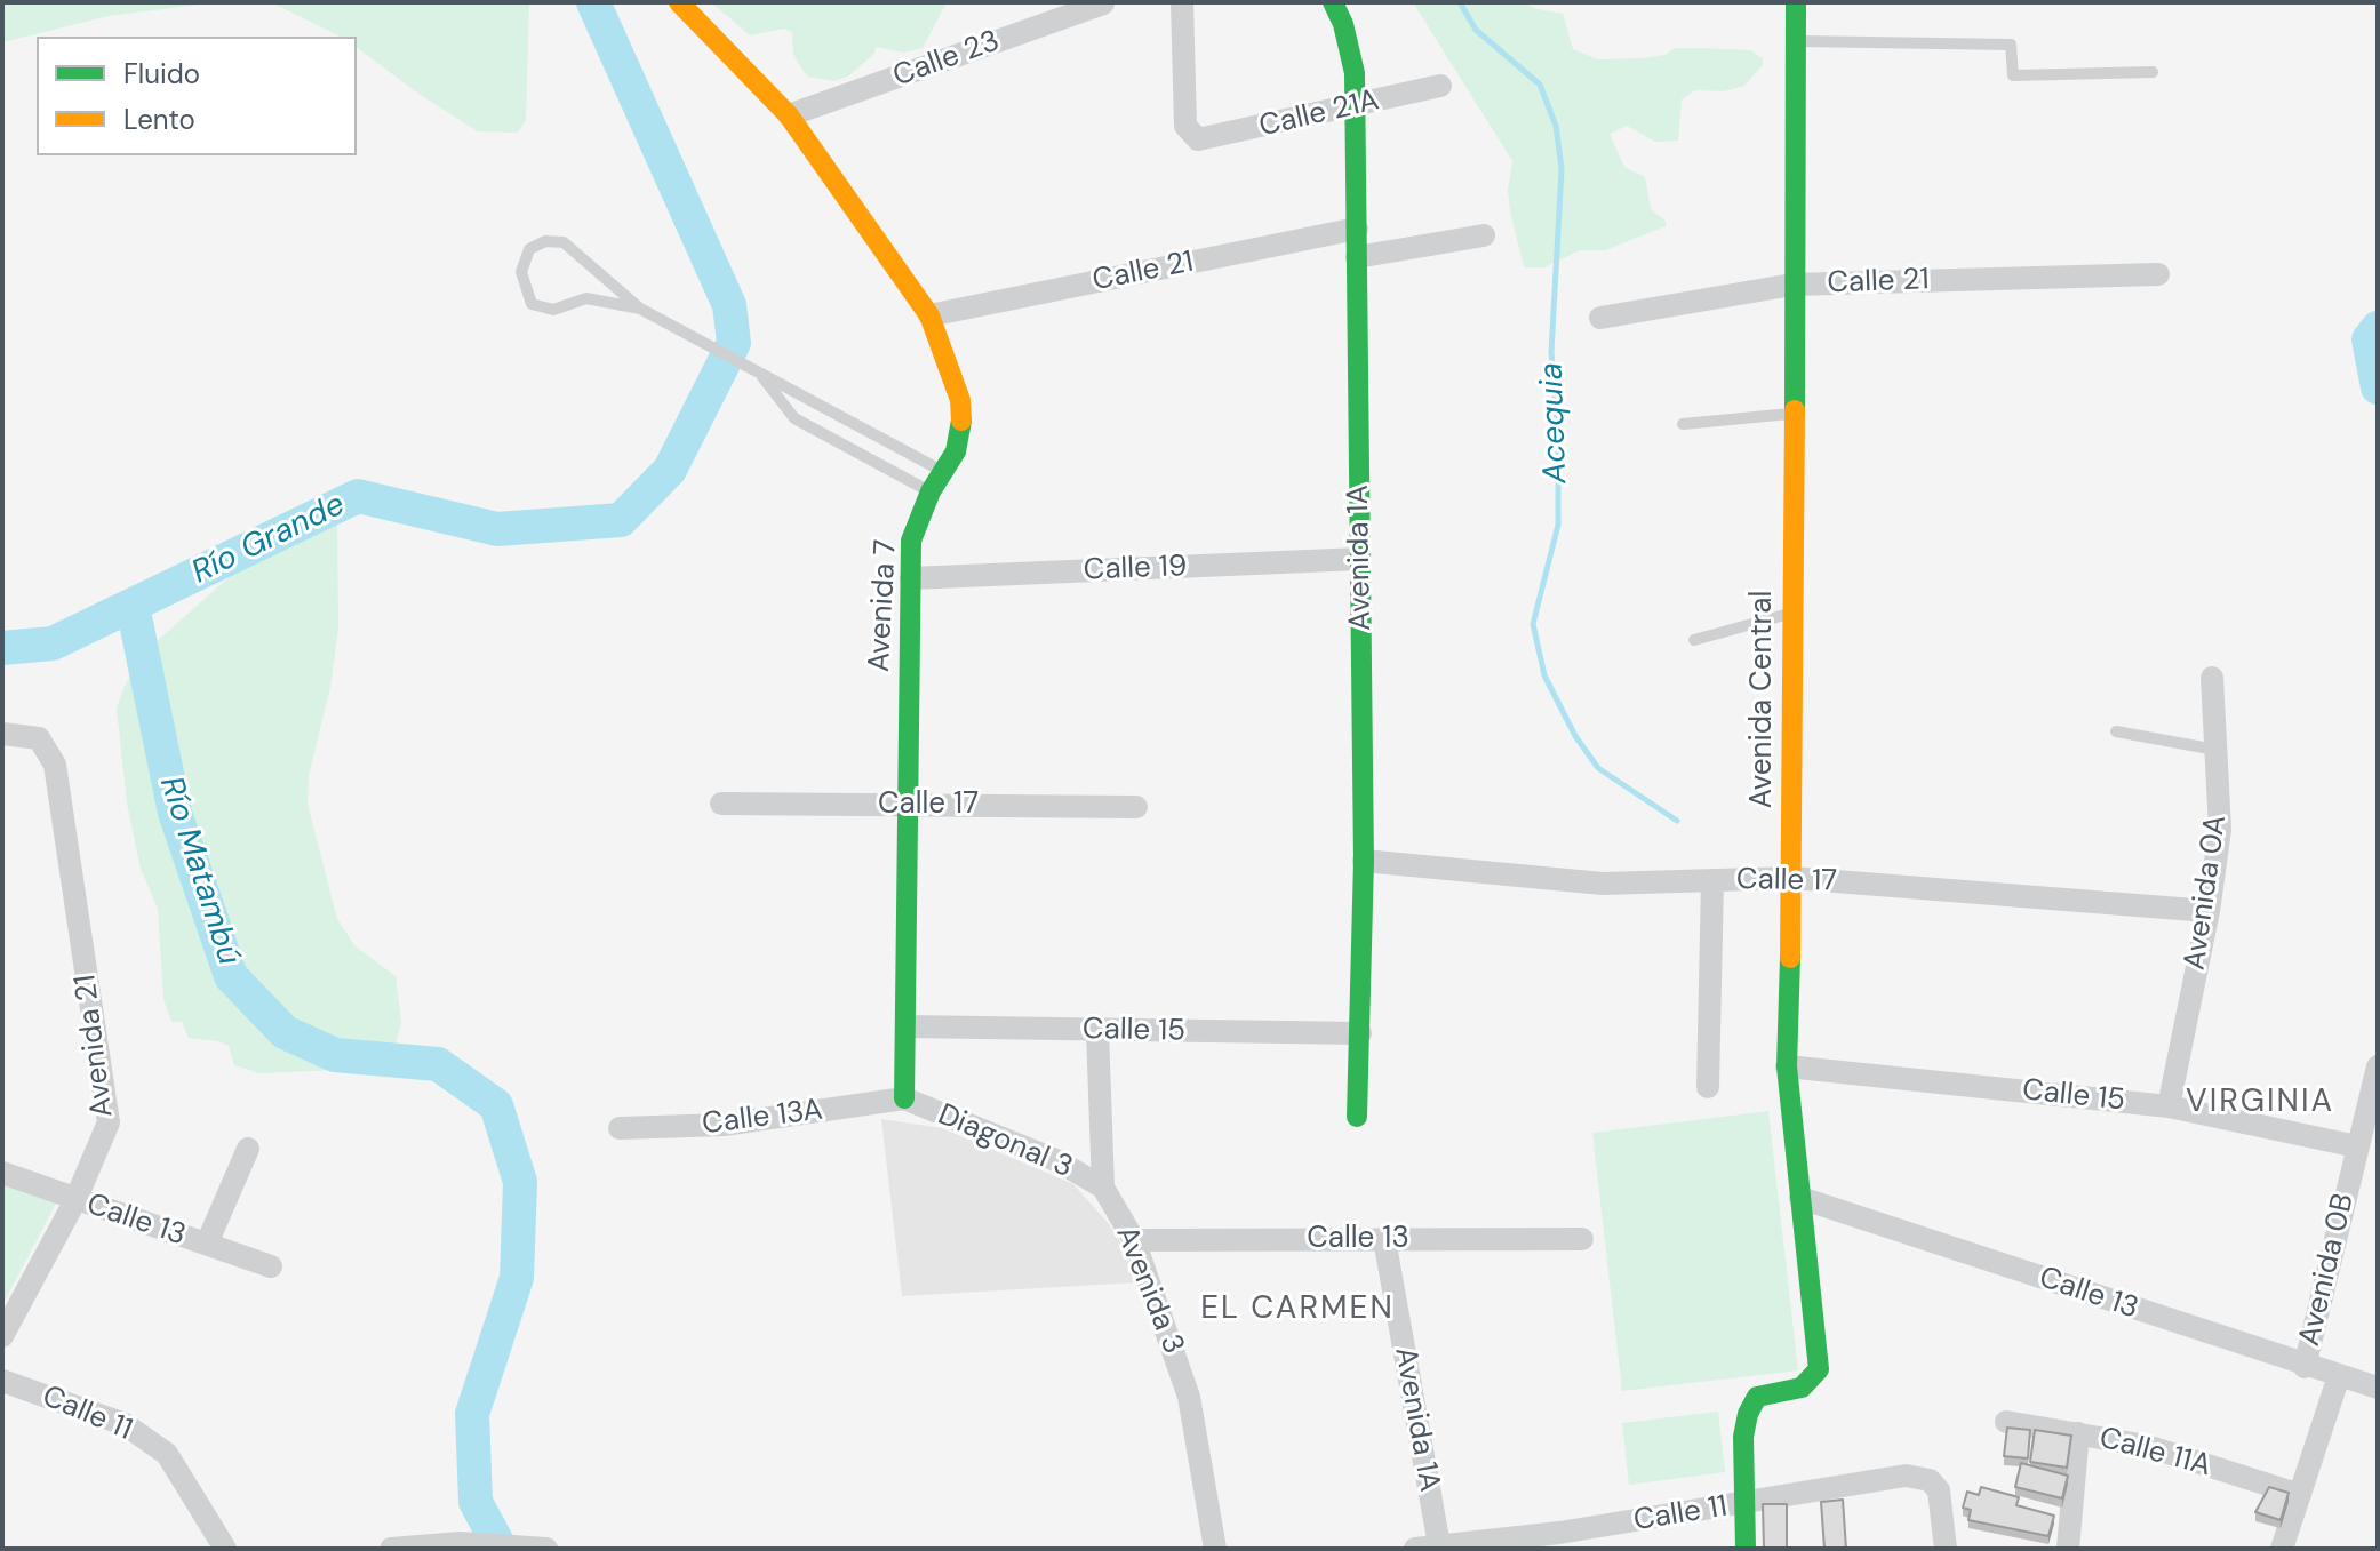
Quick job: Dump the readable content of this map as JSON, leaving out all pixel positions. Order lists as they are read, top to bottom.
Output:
{
  "streets": {
    "street": [
      "Calle 23",
      "Calle 21A",
      "Calle 21",
      "Avenida 1A",
      "Calle 19",
      "Avenida 7",
      "Avenida Central",
      "Calle 17",
      "Avenida 0A",
      "Calle 15",
      "Avenida 21",
      "Calle 13A",
      "Diagonal 3",
      "Calle 13",
      "Avenida 0B",
      "Avenida 3",
      "Calle 11",
      "Calle 11A"
    ]
  },
  "crossings": [
    ["Calle 23", "Avenida 7"],
    ["Calle 21A", "Avenida 1A"],
    ["Calle 21", "Avenida 1A"],
    ["Calle 21", "Avenida 7"],
    ["Calle 21", "Avenida Central"],
    ["Avenida 1A", "Calle 19"],
    ["Avenida 1A", "Calle 17"],
    ["Avenida 1A", "Calle 15"],
    ["Avenida 1A", "Calle 13"],
    ["Avenida 1A", "Calle 11"],
    ["Calle 19", "Avenida 7"],
    ["Avenida 7", "Calle 17"],
    ["Avenida 7", "Calle 15"],
    ["Avenida 7", "Calle 13A"],
    ["Avenida 7", "Diagonal 3"],
    ["Avenida Central", "Calle 17"],
    ["Avenida Central", "Calle 15"],
    ["Avenida Central", "Calle 13"],
    ["Avenida Central", "Calle 11"],
    ["Calle 17", "Avenida 0A"],
    ["Avenida 0A", "Calle 15"],
    ["Calle 15", "Avenida 0B"],
    ["Calle 15", "Avenida 3"],
    ["Avenida 21", "Calle 13"],
    ["Calle 13A", "Diagonal 3"],
    ["Diagonal 3", "Avenida 3"],
    ["Calle 13", "Avenida 0B"],
    ["Calle 13", "Avenida 3"],
    ["Avenida 0B", "Calle 11A"]
  ],
  "districts": ["VIRGINIA", "EL CARMEN"],
  "water": ["Acequia", "Río Grande", "Río Matambú"],
  "legend": ["Fluido", "Lento"]
}
